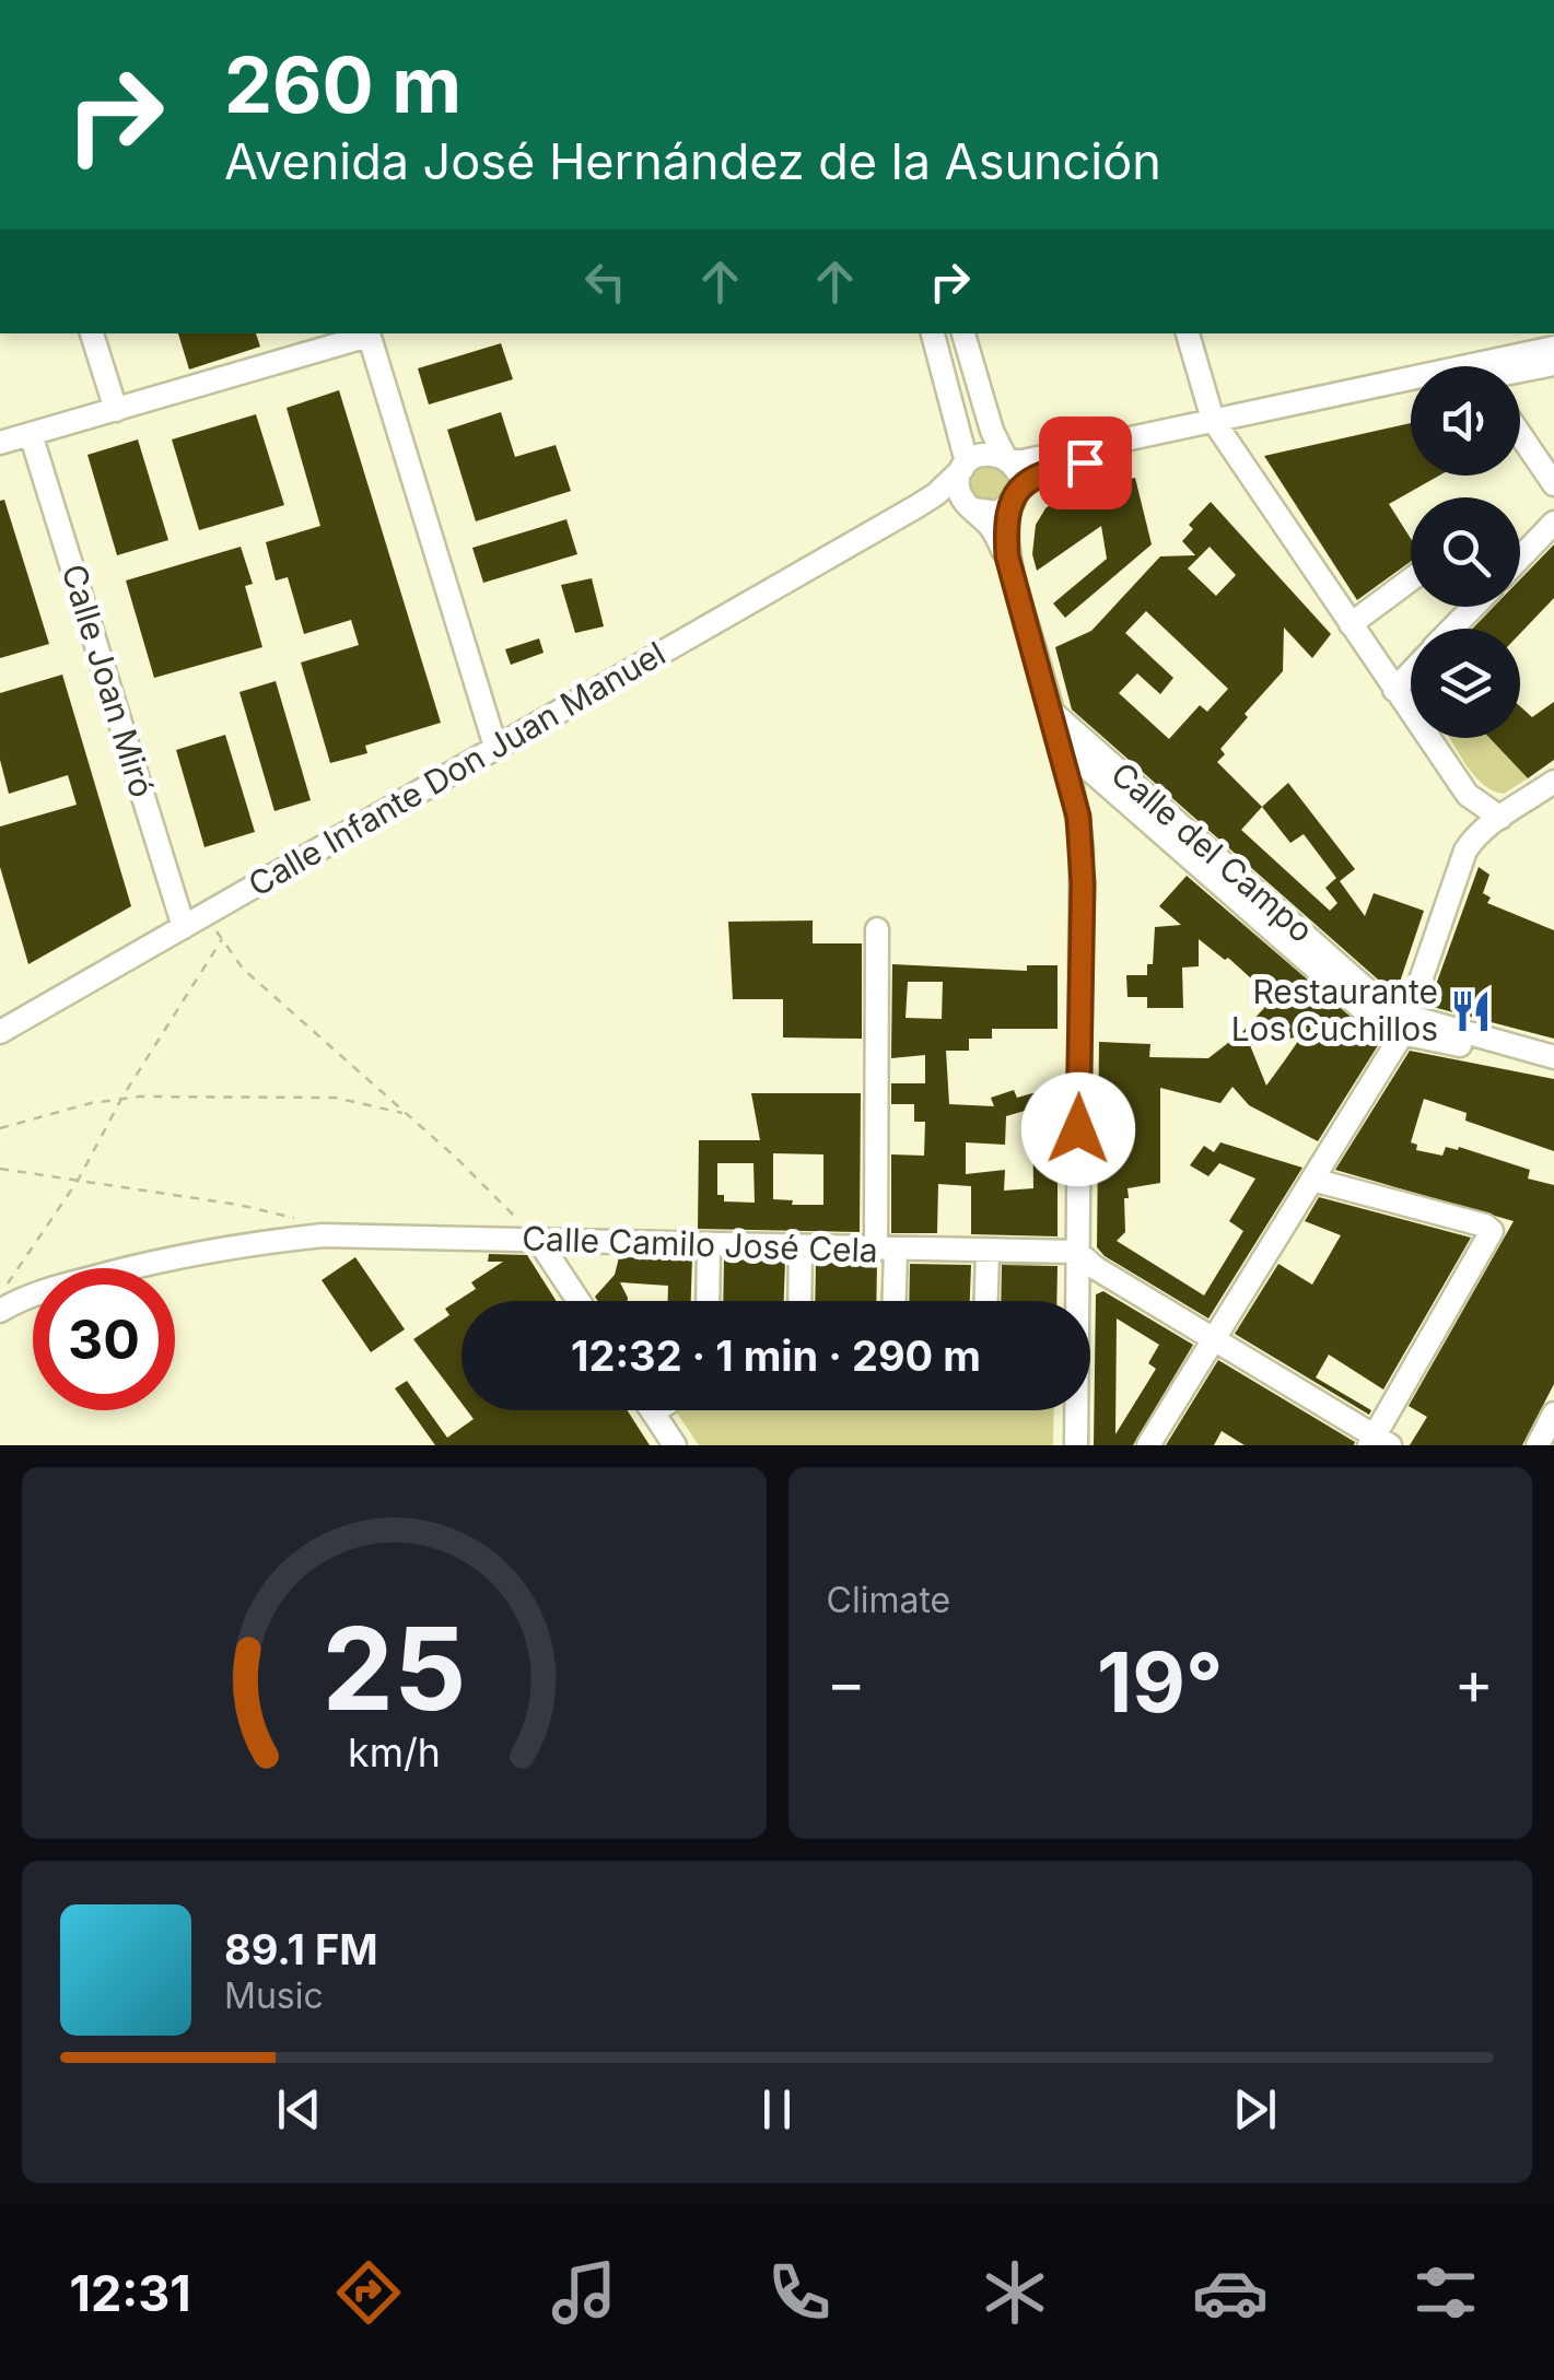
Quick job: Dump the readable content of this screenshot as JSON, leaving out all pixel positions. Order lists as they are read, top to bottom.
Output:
{
  "streets": {
    "street": [
      "Calle Joan Miró",
      "Calle Infante Don Juan Manuel",
      "Calle del Campo",
      "Calle Camilo José Cela"
    ]
  },
  "crossings": [
    ["Calle Joan Miró", "Calle Infante Don Juan Manuel"]
  ],
  "places": {
    "restaurant": ["Restaurante Los Cuchillos"]
  },
  "page": {
    "turn": ["260 m", "Avenida José Hernández de la Asunción"],
    "limit": "30",
    "trip": "12:32 · 1 min · 290 m",
    "tile": "Climate",
    "heat": ["−", "19°", "+"],
    "song": ["89.1 FM", "Music"],
    "tabs": "12:31",
    "gauge": ["25", "km/h"]
  }
}
